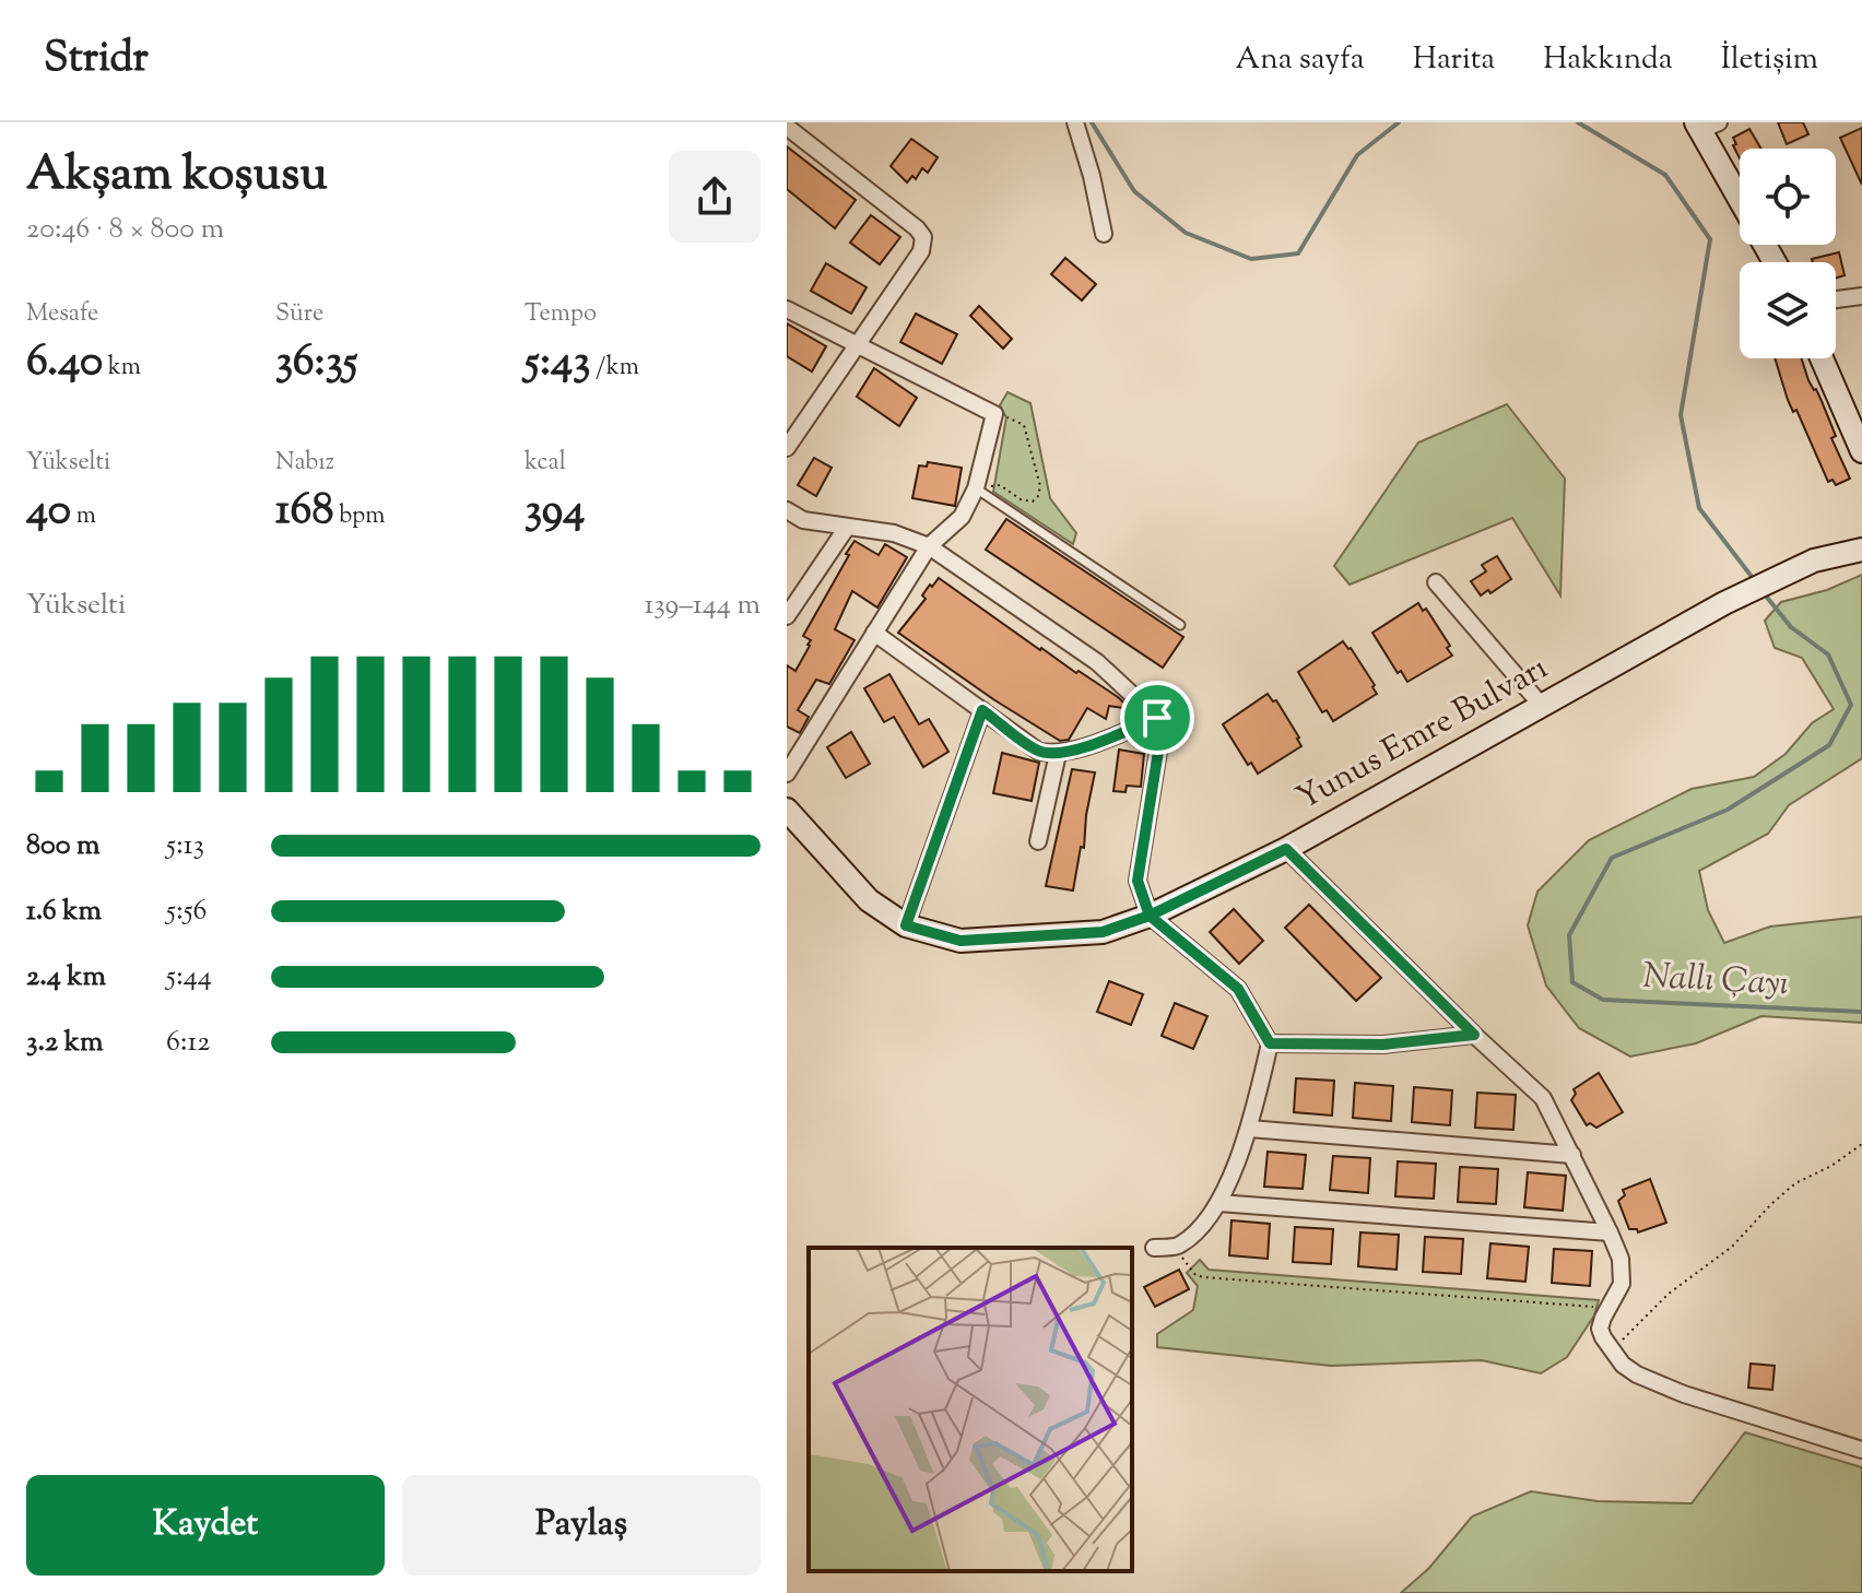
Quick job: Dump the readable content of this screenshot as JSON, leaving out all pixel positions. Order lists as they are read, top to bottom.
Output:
{
  "streets": {
    "street": ["Yunus Emre Bulvarı"]
  },
  "water": ["Nallı Çayı"],
  "page": {
    "header": "Stridr",
    "nav": [
      "Ana sayfa",
      "Harita",
      "Hakkında",
      "İletişim"
    ],
    "heading": ["Akşam koşusu", "20:46 · 8 × 800 m"],
    "stats": [
      ["Mesafe", "6.40 km"],
      ["Süre", "36:35"],
      ["Tempo", "5:43 /km"],
      ["Yükselti", "40 m"],
      ["Nabız", "168 bpm"],
      ["kcal", "394"]
    ],
    "chart": ["Yükselti", "139–144 m"],
    "list": [
      {
        "name": "800 m",
        "note": "5:13"
      },
      {
        "name": "1.6 km",
        "note": "5:56"
      },
      {
        "name": "2.4 km",
        "note": "5:44"
      },
      {
        "name": "3.2 km",
        "note": "6:12"
      }
    ],
    "buttons": ["Kaydet", "Paylaş"]
  }
}
